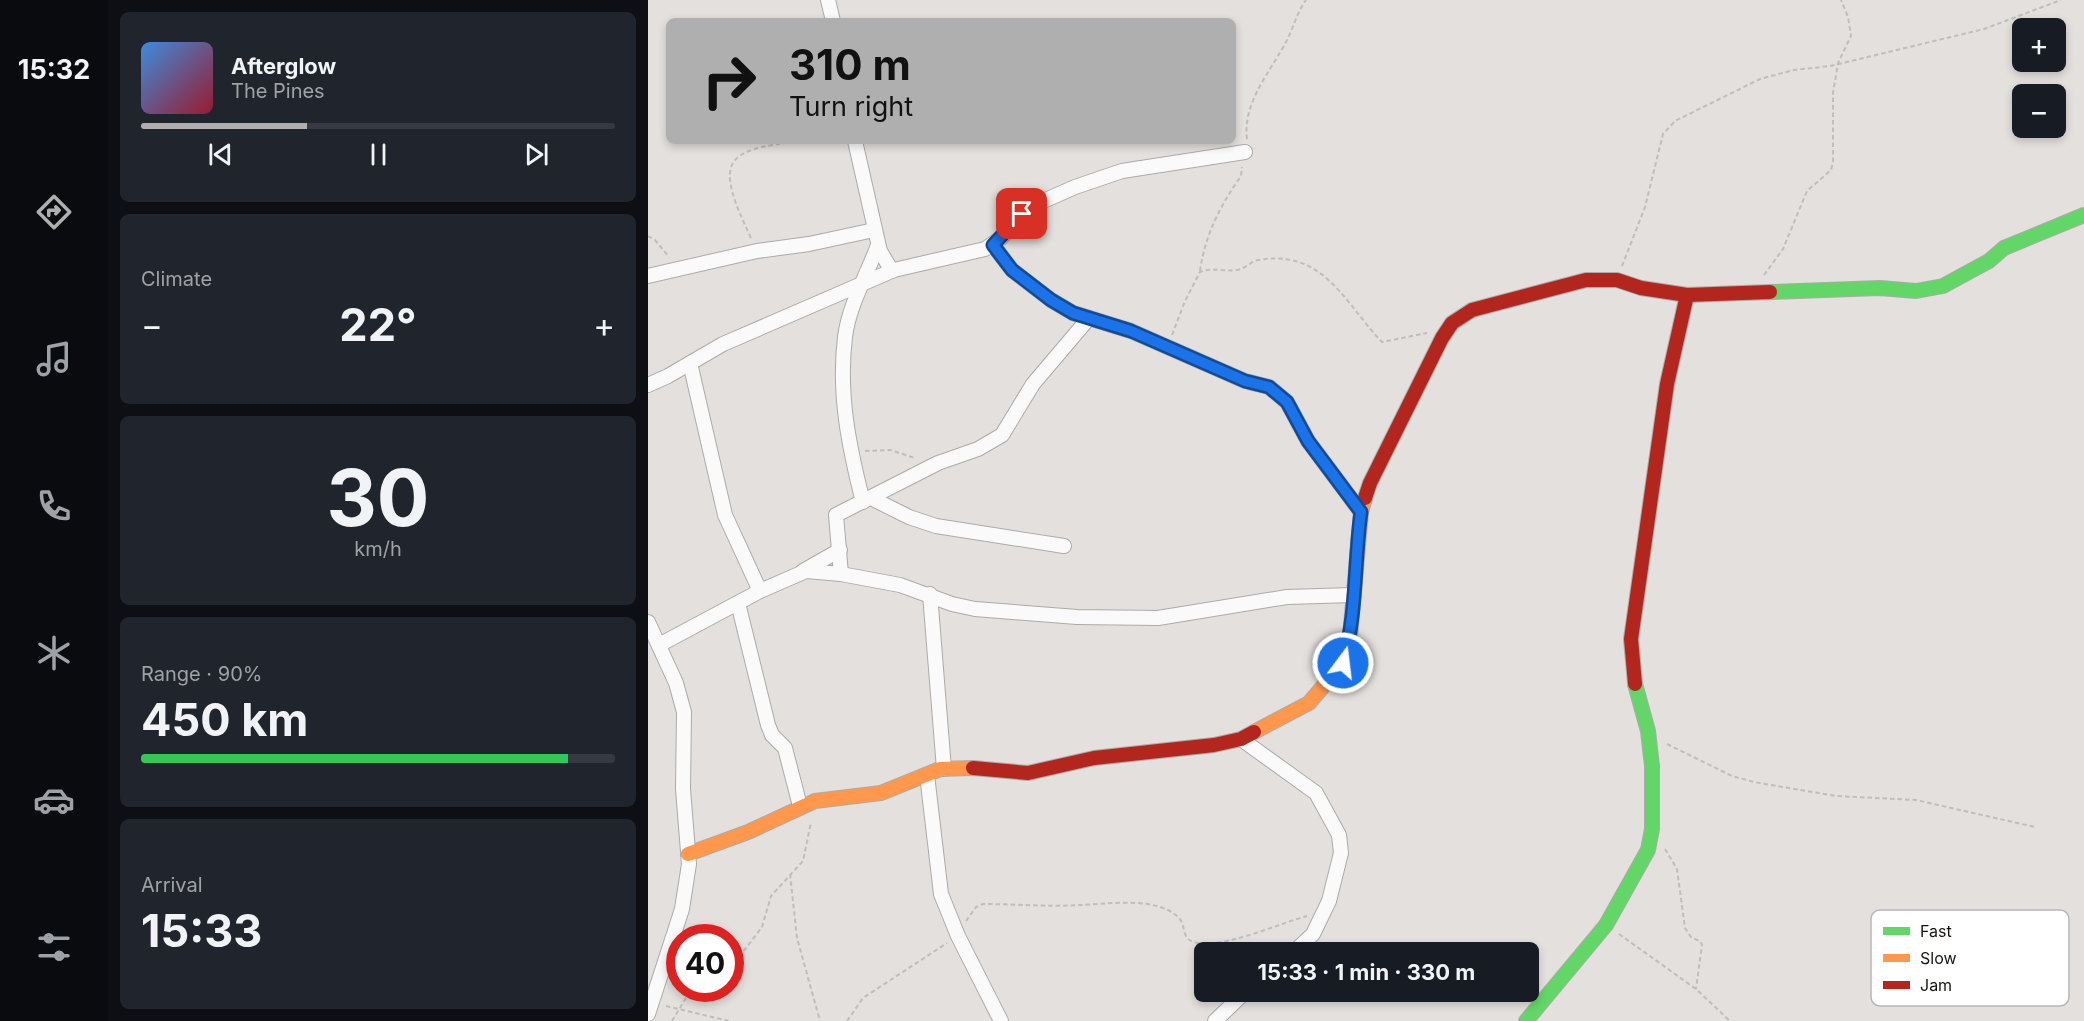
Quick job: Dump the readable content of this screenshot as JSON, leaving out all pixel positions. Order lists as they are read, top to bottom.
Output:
{
  "legend": ["Fast", "Slow", "Jam"],
  "page": {
    "tabs": "15:32",
    "map_buttons": ["+", "−"],
    "turn": ["310 m", "Turn right"],
    "song": ["Afterglow", "The Pines"],
    "tile": [
      "Climate",
      ["30", "km/h"],
      ["Range · 90%", "450 km"],
      ["Arrival", "15:33"]
    ],
    "heat": ["−", "22°", "+"],
    "limit": "40",
    "trip": "15:33 · 1 min · 330 m"
  }
}
